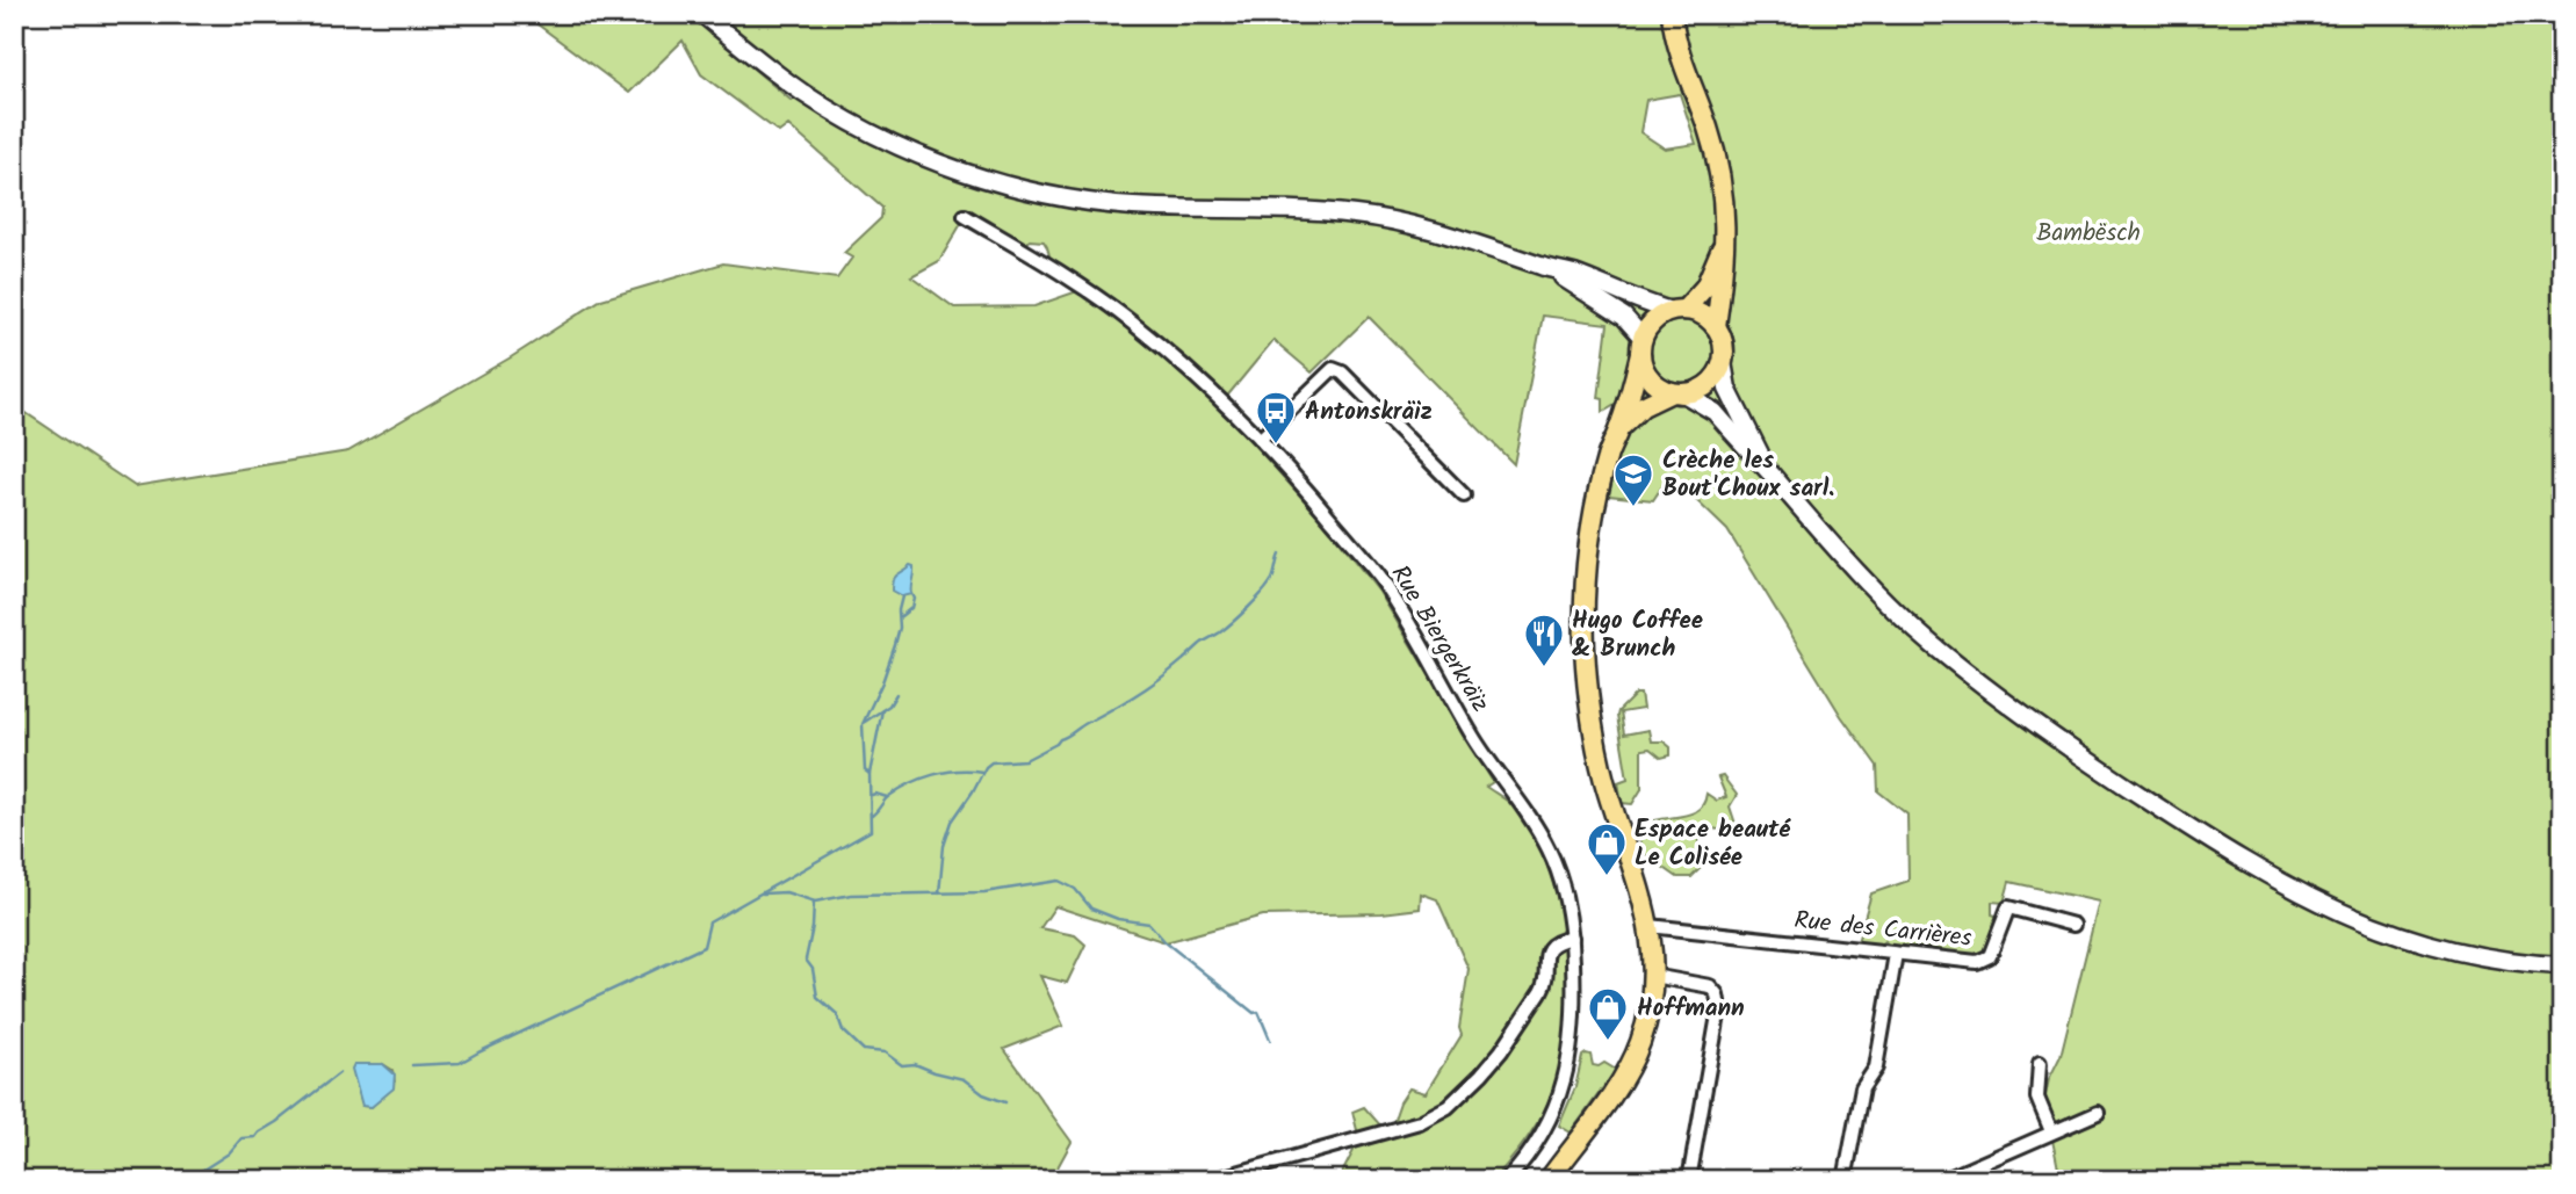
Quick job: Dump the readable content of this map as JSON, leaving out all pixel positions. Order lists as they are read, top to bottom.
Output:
{
  "streets": {
    "street": ["Rue Biergerkräiz", "Rue des Carrières"]
  },
  "parks": ["Bambësch"],
  "places": {
    "bus stop": ["Antonskräiz"],
    "school or university": ["Crèche les Bout'Choux sarl."],
    "restaurant": ["Hugo Coffee & Brunch"],
    "shop": ["Espace beauté Le Colisée", "Hoffmann"]
  }
}
